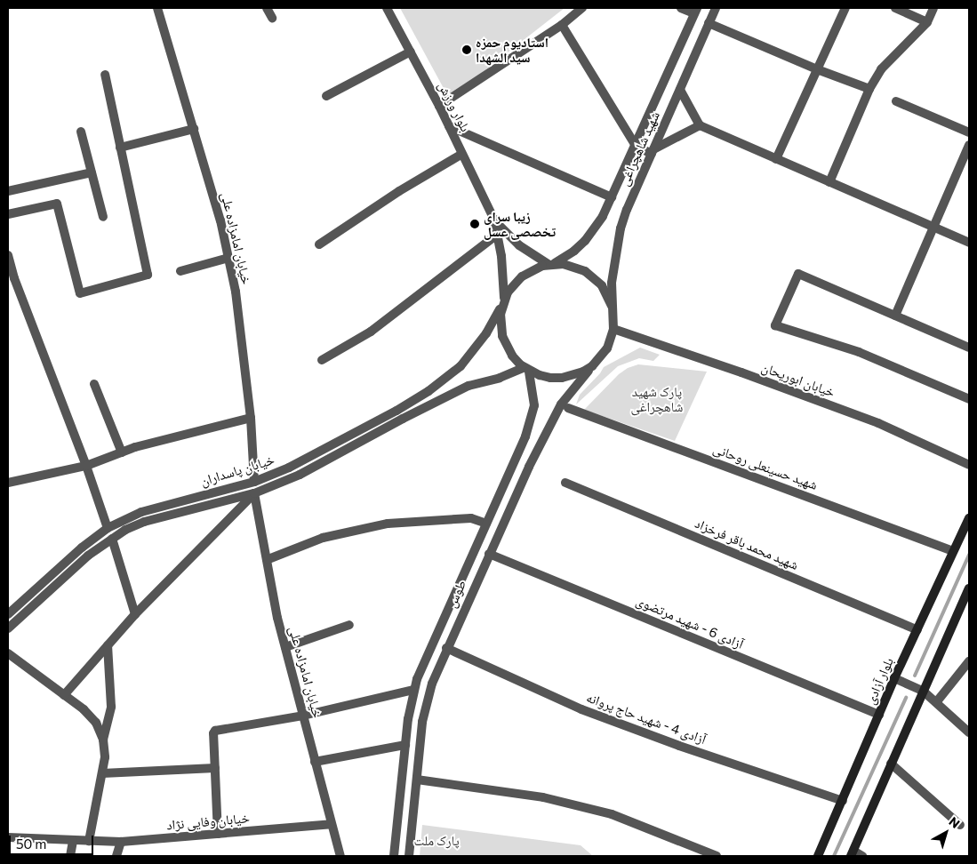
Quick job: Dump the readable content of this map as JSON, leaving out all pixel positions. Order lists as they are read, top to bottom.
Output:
{
  "streets": {
    "main road": ["بلوار آزادی"],
    "street": [
      "بلوار ورزش",
      "شهید شاهچراغی",
      "خیابان امامزاده علی",
      "خیابان ابوریحان",
      "شهید حسینعلی روحانی",
      "خیابان پاسداران",
      "شهید محمد باقر فرخزاد",
      "طوس",
      "آزادی 6 - شهید مرتضوی",
      "آزادی 4 - شهید حاج پروانه",
      "خیابان وفایی نژاد"
    ]
  },
  "crossings": [
    ["شهید شاهچراغی", "خیابان ابوریحان"],
    ["شهید شاهچراغی", "خیابان پاسداران"],
    ["شهید شاهچراغی", "طوس"],
    ["خیابان امامزاده علی", "خیابان پاسداران"],
    ["خیابان امامزاده علی", "خیابان وفایی نژاد"],
    ["خیابان ابوریحان", "خیابان پاسداران"],
    ["خیابان ابوریحان", "طوس"],
    ["شهید حسینعلی روحانی", "بلوار آزادی"],
    ["خیابان پاسداران", "طوس"],
    ["شهید محمد باقر فرخزاد", "بلوار آزادی"],
    ["طوس", "آزادی 6 - شهید مرتضوی"],
    ["طوس", "آزادی 4 - شهید حاج پروانه"],
    ["آزادی 6 - شهید مرتضوی", "بلوار آزادی"],
    ["بلوار آزادی", "آزادی 4 - شهید حاج پروانه"]
  ],
  "parks": ["پارک شهید شاهچراغی", "پارک ملت"],
  "places": ["استادیوم حمزه سید الشهدا", "زیبا سرای تخصصی عسل"],
  "scale_bar": "50 m",
  "north": "top right"
}
